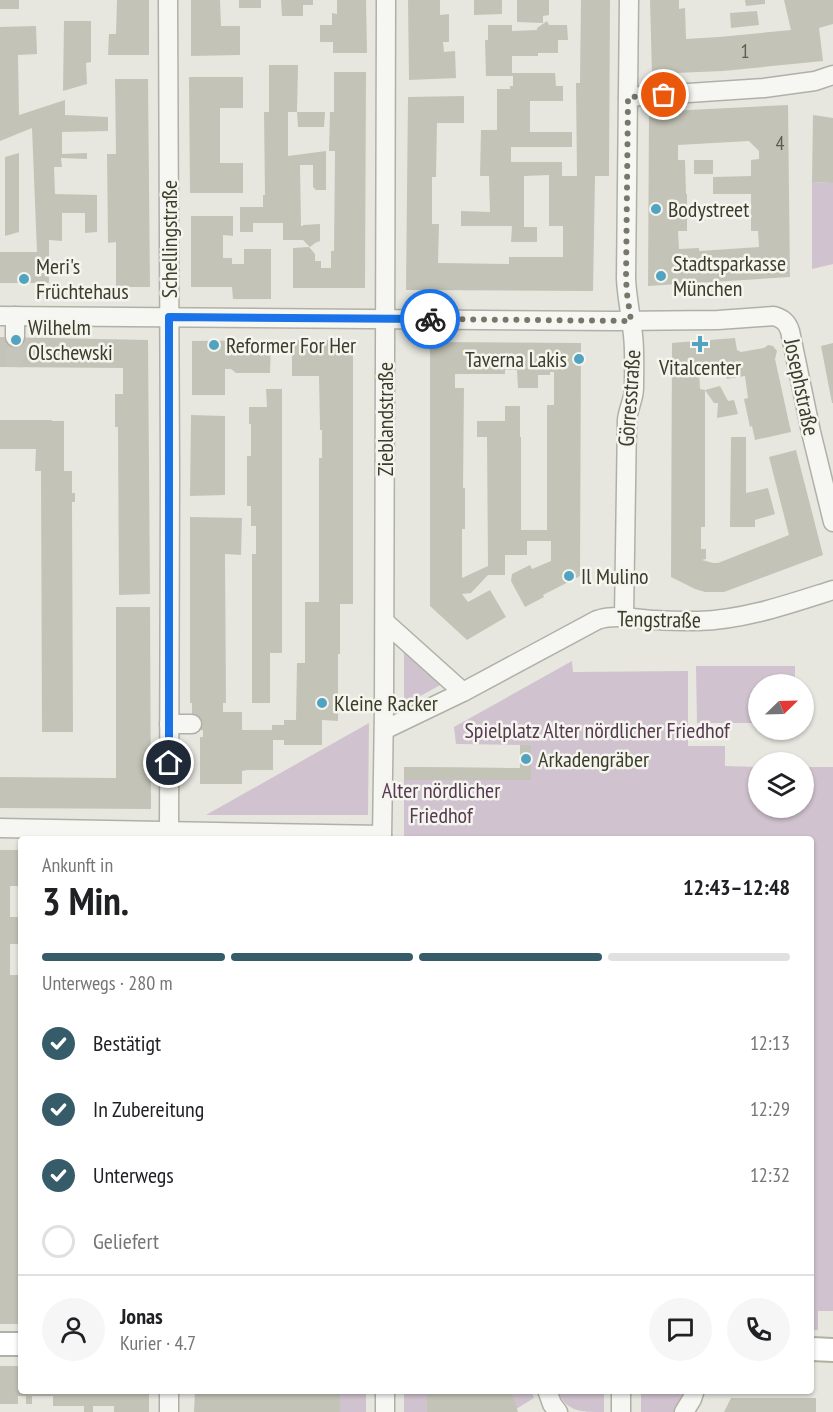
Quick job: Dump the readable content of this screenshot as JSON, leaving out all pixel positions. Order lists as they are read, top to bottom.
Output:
{
  "streets": {
    "street": [
      "Schellingstraße",
      "Josephstraße",
      "Görresstraße",
      "Zieblandstraße",
      "Tengstraße"
    ]
  },
  "crossings": [
    ["Josephstraße", "Görresstraße"],
    ["Görresstraße", "Tengstraße"],
    ["Zieblandstraße", "Tengstraße"]
  ],
  "parks": ["Spielplatz Alter nördlicher Friedhof", "Alter nördlicher Friedhof"],
  "places": {
    "other": [
      "Bodystreet",
      "Stadtsparkasse München",
      "Meri's Früchtehaus",
      "Wilhelm Olschewski",
      "Reformer For Her",
      "Taverna Lakis",
      "Il Mulino",
      "Kleine Racker",
      "Arkadengräber"
    ],
    "health": ["Vitalcenter"]
  },
  "house_numbers": ["1", "4"],
  "north": "top right",
  "page": {
    "heading": ["3 Min.", "Ankunft in", "12:43–12:48"],
    "panel": ["Jonas", "Kurier · 4.7"],
    "bar": "Unterwegs · 280 m",
    "list": [
      ["Bestätigt", "12:13"],
      ["In Zubereitung", "12:29"],
      ["Unterwegs", "12:32"],
      "Geliefert"
    ]
  }
}
